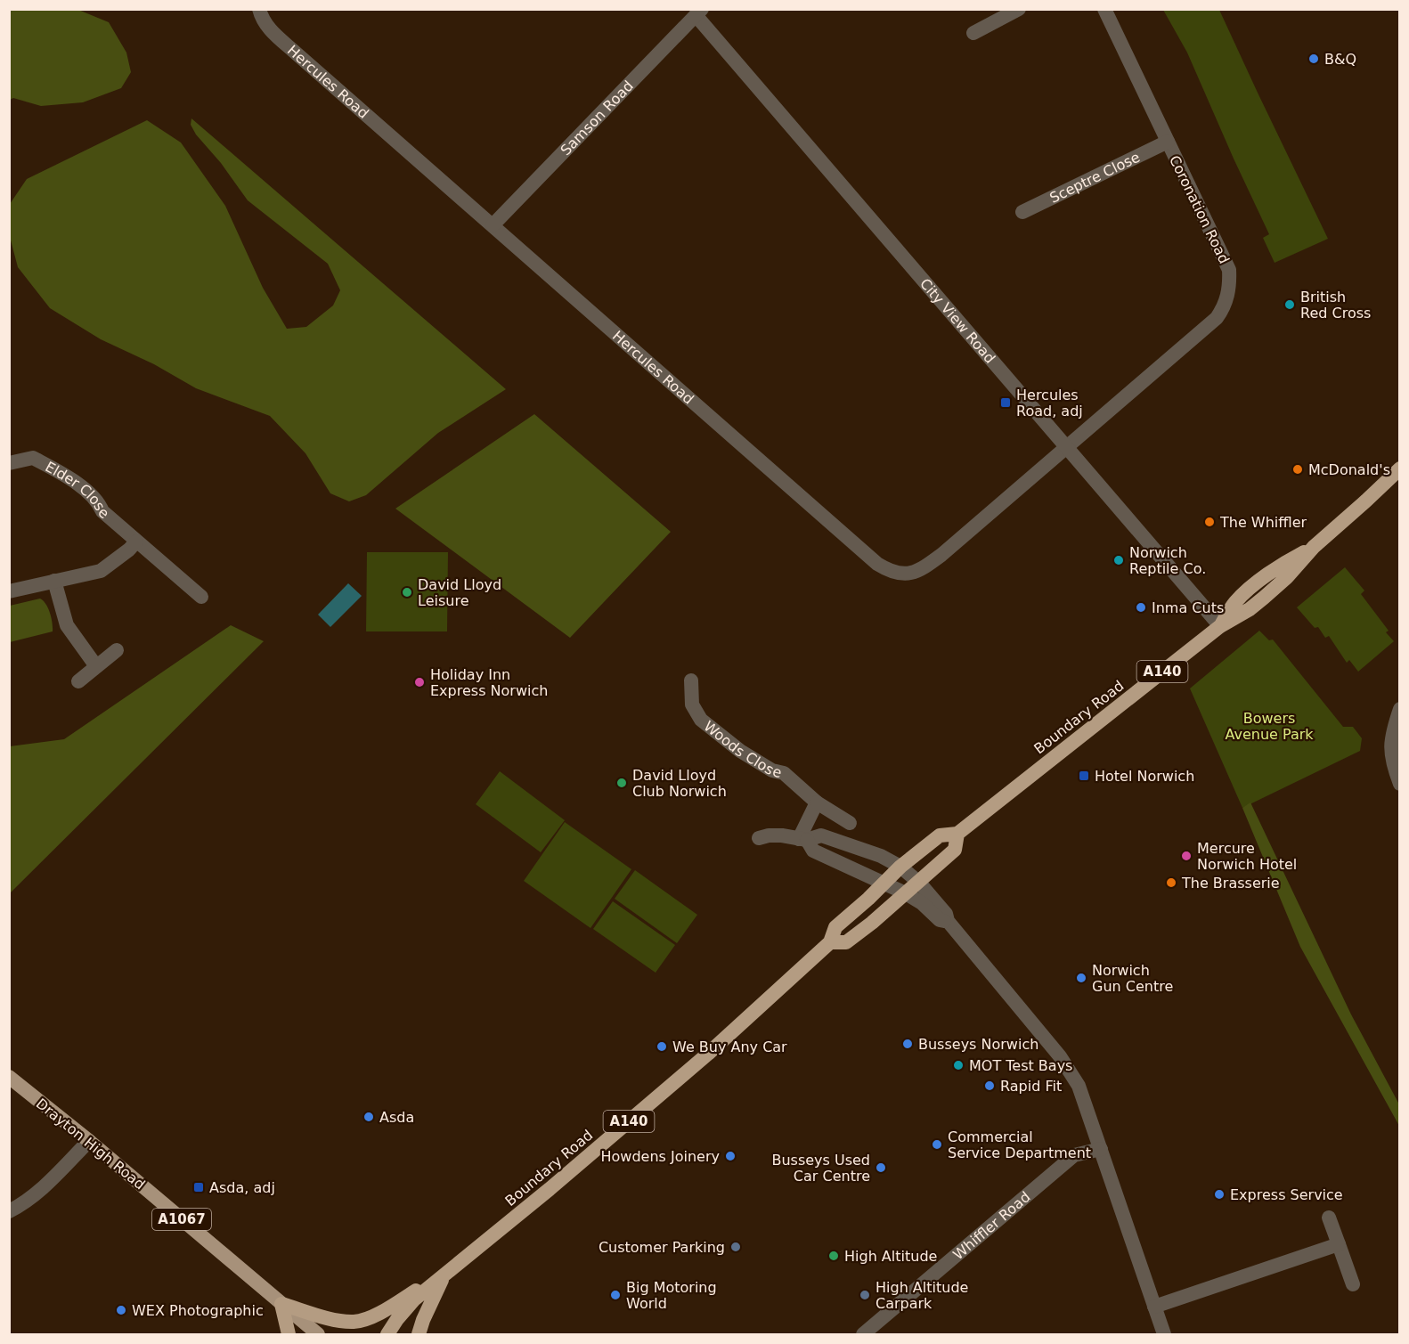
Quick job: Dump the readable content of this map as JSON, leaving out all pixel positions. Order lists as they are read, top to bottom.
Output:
{
  "streets": {
    "highway": ["A140", "Boundary Road", "A1067"],
    "main road": ["Drayton High Road"],
    "street": [
      "Hercules Road",
      "Samson Road",
      "Sceptre Close",
      "Coronation Road",
      "City View Road",
      "Elder Close",
      "Woods Close",
      "Whiffler Road"
    ]
  },
  "crossings": [
    ["Hercules Road", "Samson Road"],
    ["Hercules Road", "Coronation Road"],
    ["Hercules Road", "City View Road"],
    ["Samson Road", "City View Road"],
    ["Sceptre Close", "Coronation Road"],
    ["Coronation Road", "City View Road"],
    ["City View Road", "Boundary Road"],
    ["A140", "Boundary Road"],
    ["A140", "A1067"],
    ["Boundary Road", "A1067"],
    ["Drayton High Road", "A1067"]
  ],
  "parks": ["Bowers Avenue Park"],
  "places": {
    "other": [
      "B&Q",
      "British Red Cross",
      "McDonald's",
      "The Whiffler",
      "Norwich Reptile Co.",
      "David Lloyd Leisure",
      "Inma Cuts",
      "Holiday Inn Express Norwich",
      "David Lloyd Club Norwich",
      "Mercure Norwich Hotel",
      "The Brasserie",
      "Norwich Gun Centre",
      "Busseys Norwich",
      "We Buy Any Car",
      "MOT Test Bays",
      "Rapid Fit",
      "Asda",
      "Commercial Service Department",
      "Howdens Joinery",
      "Busseys Used Car Centre",
      "Express Service",
      "Customer Parking",
      "High Altitude",
      "Big Motoring World",
      "High Altitude Carpark",
      "WEX Photographic"
    ],
    "transit": ["Hercules Road, adj", "Hotel Norwich", "Asda, adj"]
  }
}
